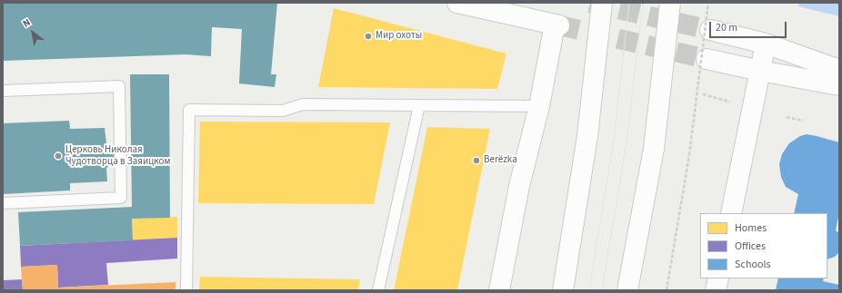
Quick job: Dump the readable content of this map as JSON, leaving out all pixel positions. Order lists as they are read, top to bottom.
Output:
{
  "places": ["Мир охоты", "Церковь Николая Чудотворца в Заяицком", "Berёzka"],
  "legend": ["Homes", "Offices", "Schools"],
  "scale_bar": "20 m",
  "north": "top left"
}
